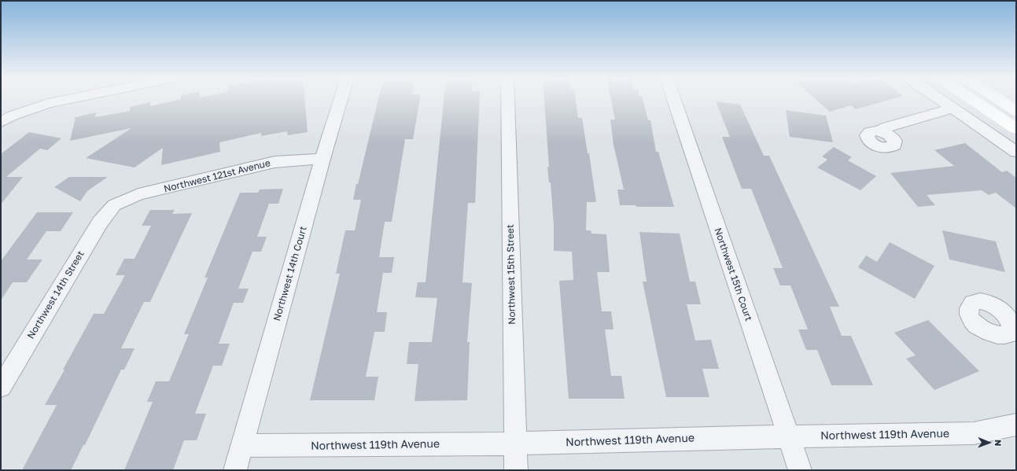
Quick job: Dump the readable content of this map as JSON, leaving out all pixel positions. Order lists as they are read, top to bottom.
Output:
{
  "streets": {
    "street": [
      "Northwest 121st Avenue",
      "Northwest 14th Court",
      "Northwest 15th Street",
      "Northwest 15th Court",
      "Northwest 14th Street",
      "Northwest 119th Avenue"
    ]
  },
  "crossings": [
    ["Northwest 121st Avenue", "Northwest 14th Court"],
    ["Northwest 121st Avenue", "Northwest 14th Street"],
    ["Northwest 14th Court", "Northwest 119th Avenue"],
    ["Northwest 15th Street", "Northwest 119th Avenue"],
    ["Northwest 15th Court", "Northwest 119th Avenue"]
  ],
  "north": "right"
}
